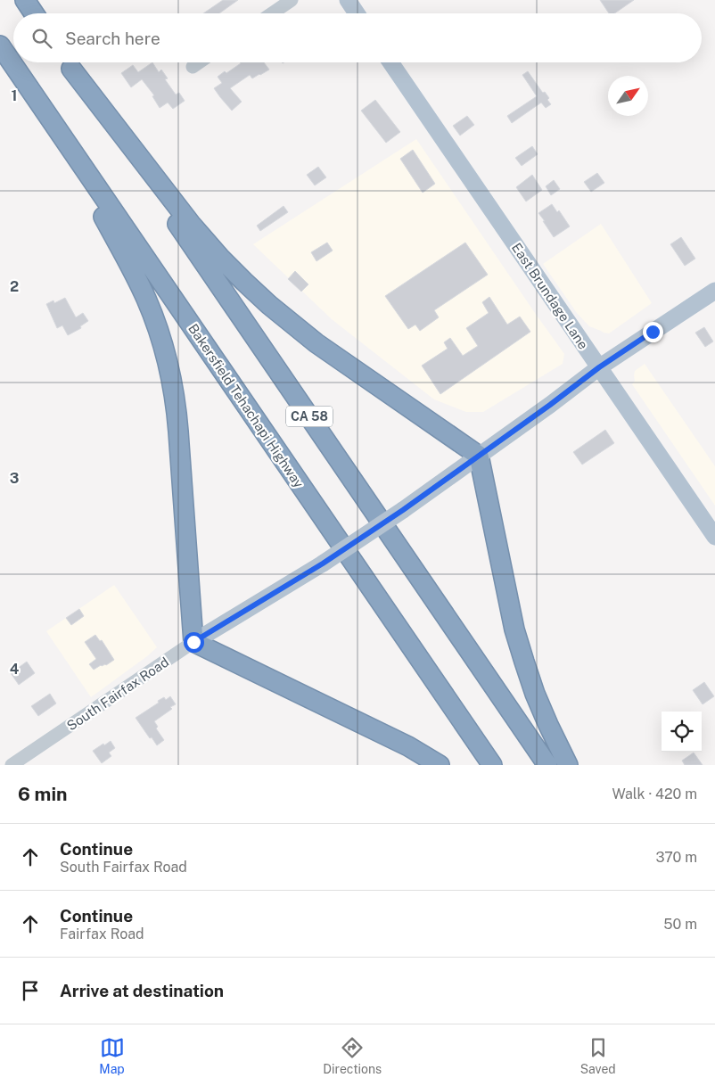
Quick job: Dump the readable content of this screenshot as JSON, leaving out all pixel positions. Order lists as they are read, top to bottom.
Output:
{
  "streets": {
    "highway": ["Bakersfield Tehachapi Highway", "CA 58"],
    "main road": ["East Brundage Lane", "South Fairfax Road"]
  },
  "crossings": [
    ["East Brundage Lane", "South Fairfax Road"]
  ],
  "north": "top right",
  "page": {
    "search": "Search here",
    "heading": ["6 min", "Walk · 420 m"],
    "list": [
      ["Continue", "South Fairfax Road", "370 m"],
      ["Continue", "Fairfax Road", "50 m"],
      "Arrive at destination"
    ],
    "nav": ["Map", "Directions", "Saved"]
  },
  "grid": {
    "rows": [
      "1",
      "2",
      "3",
      "4"
    ]
  }
}
